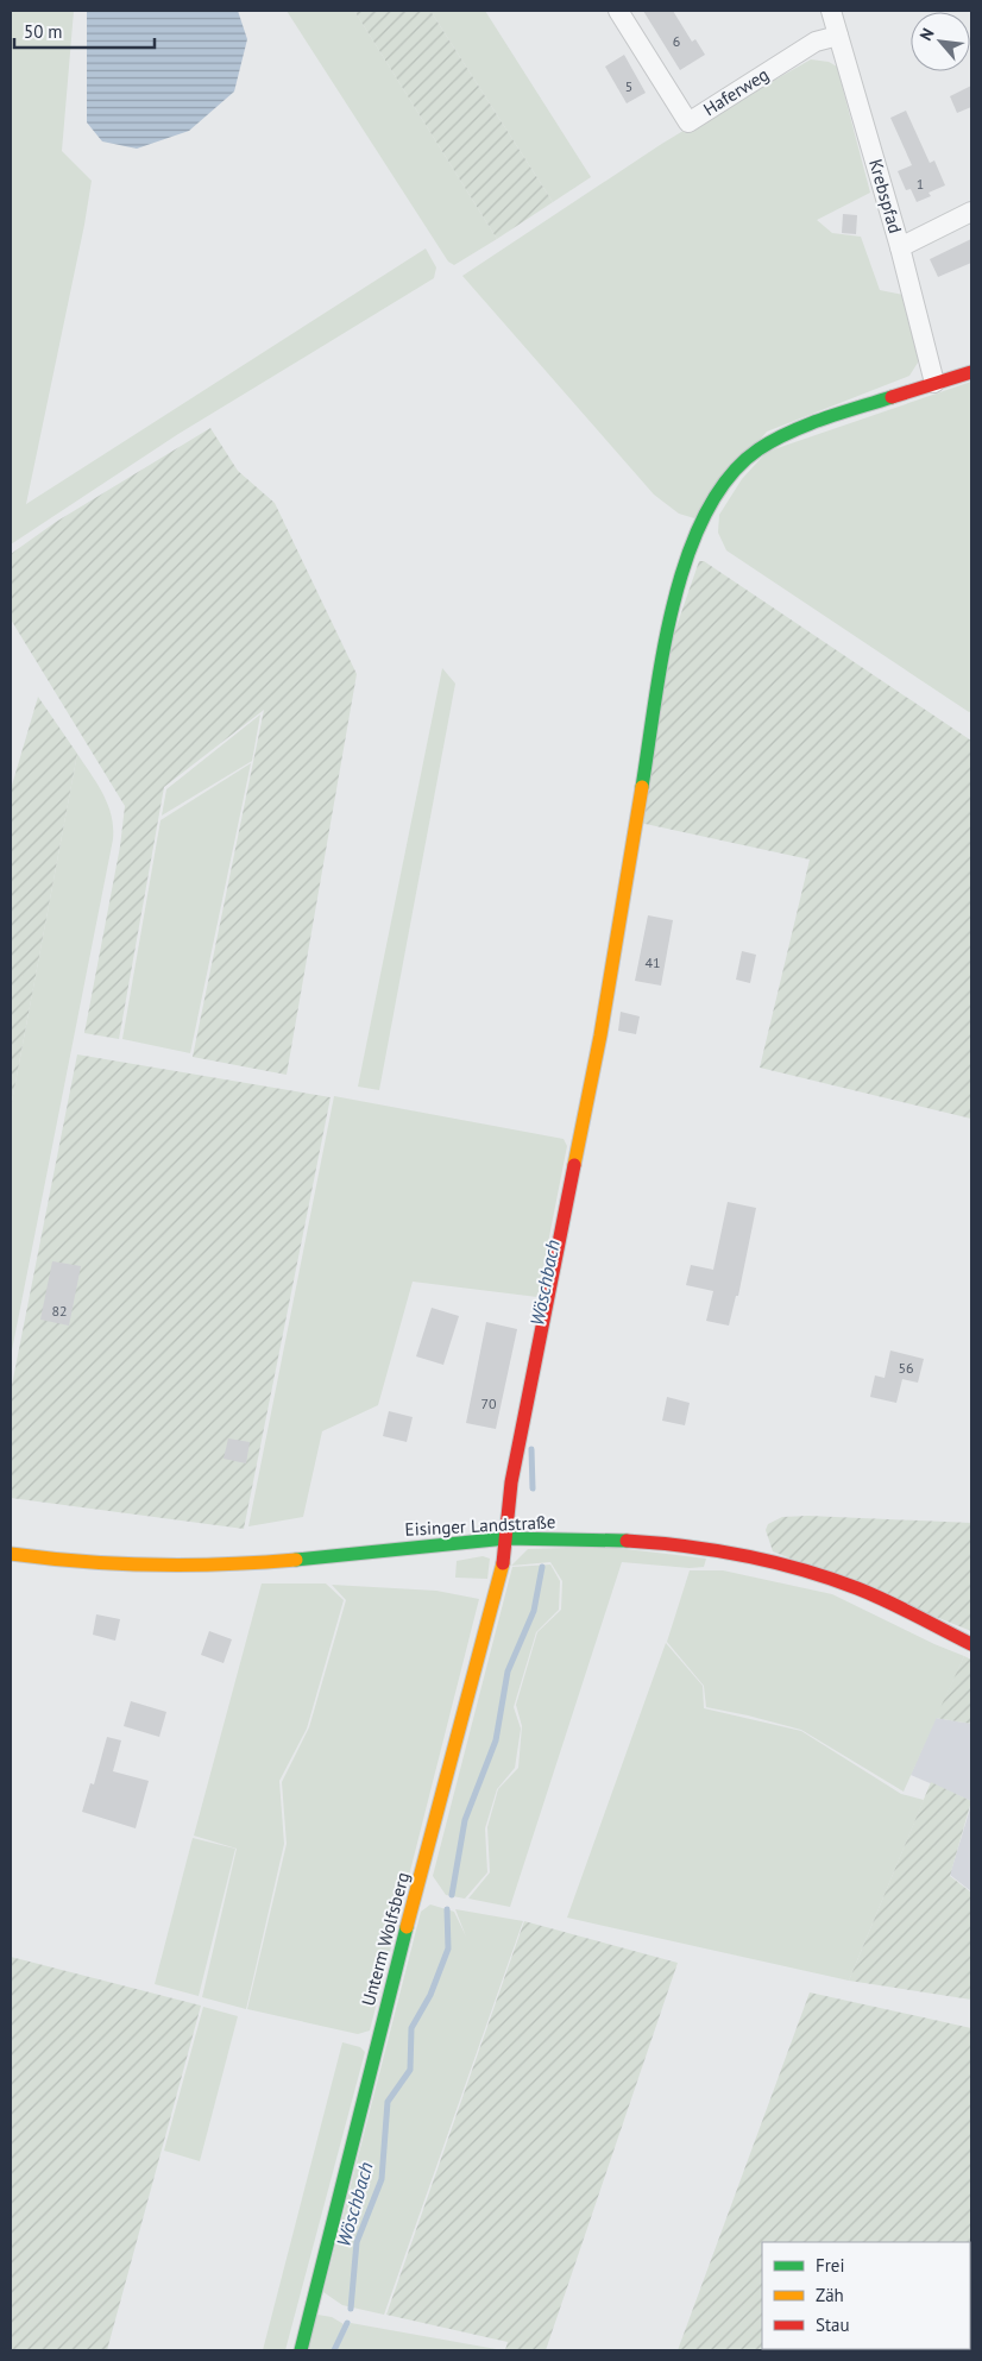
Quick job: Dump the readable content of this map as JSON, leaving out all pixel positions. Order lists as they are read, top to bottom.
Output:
{
  "streets": {
    "street": [
      "Haferweg",
      "Krebspfad",
      "Eisinger Landstraße",
      "Unterm Wolfsberg"
    ]
  },
  "crossings": [
    ["Haferweg", "Krebspfad"],
    ["Krebspfad", "Unterm Wolfsberg"],
    ["Eisinger Landstraße", "Unterm Wolfsberg"]
  ],
  "water": ["Wöschbach"],
  "house_numbers": [
    "6",
    "5",
    "1",
    "41",
    "82",
    "56",
    "70"
  ],
  "legend": ["Frei", "Zäh", "Stau"],
  "scale_bar": "50 m",
  "north": "top left"
}
